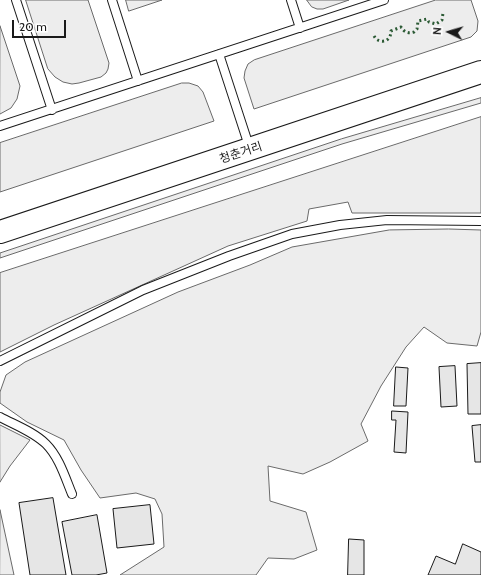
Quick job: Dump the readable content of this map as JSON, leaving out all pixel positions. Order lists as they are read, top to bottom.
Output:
{
  "streets": {
    "main road": ["청춘거리"]
  },
  "scale_bar": "20 m",
  "north": "left"
}
